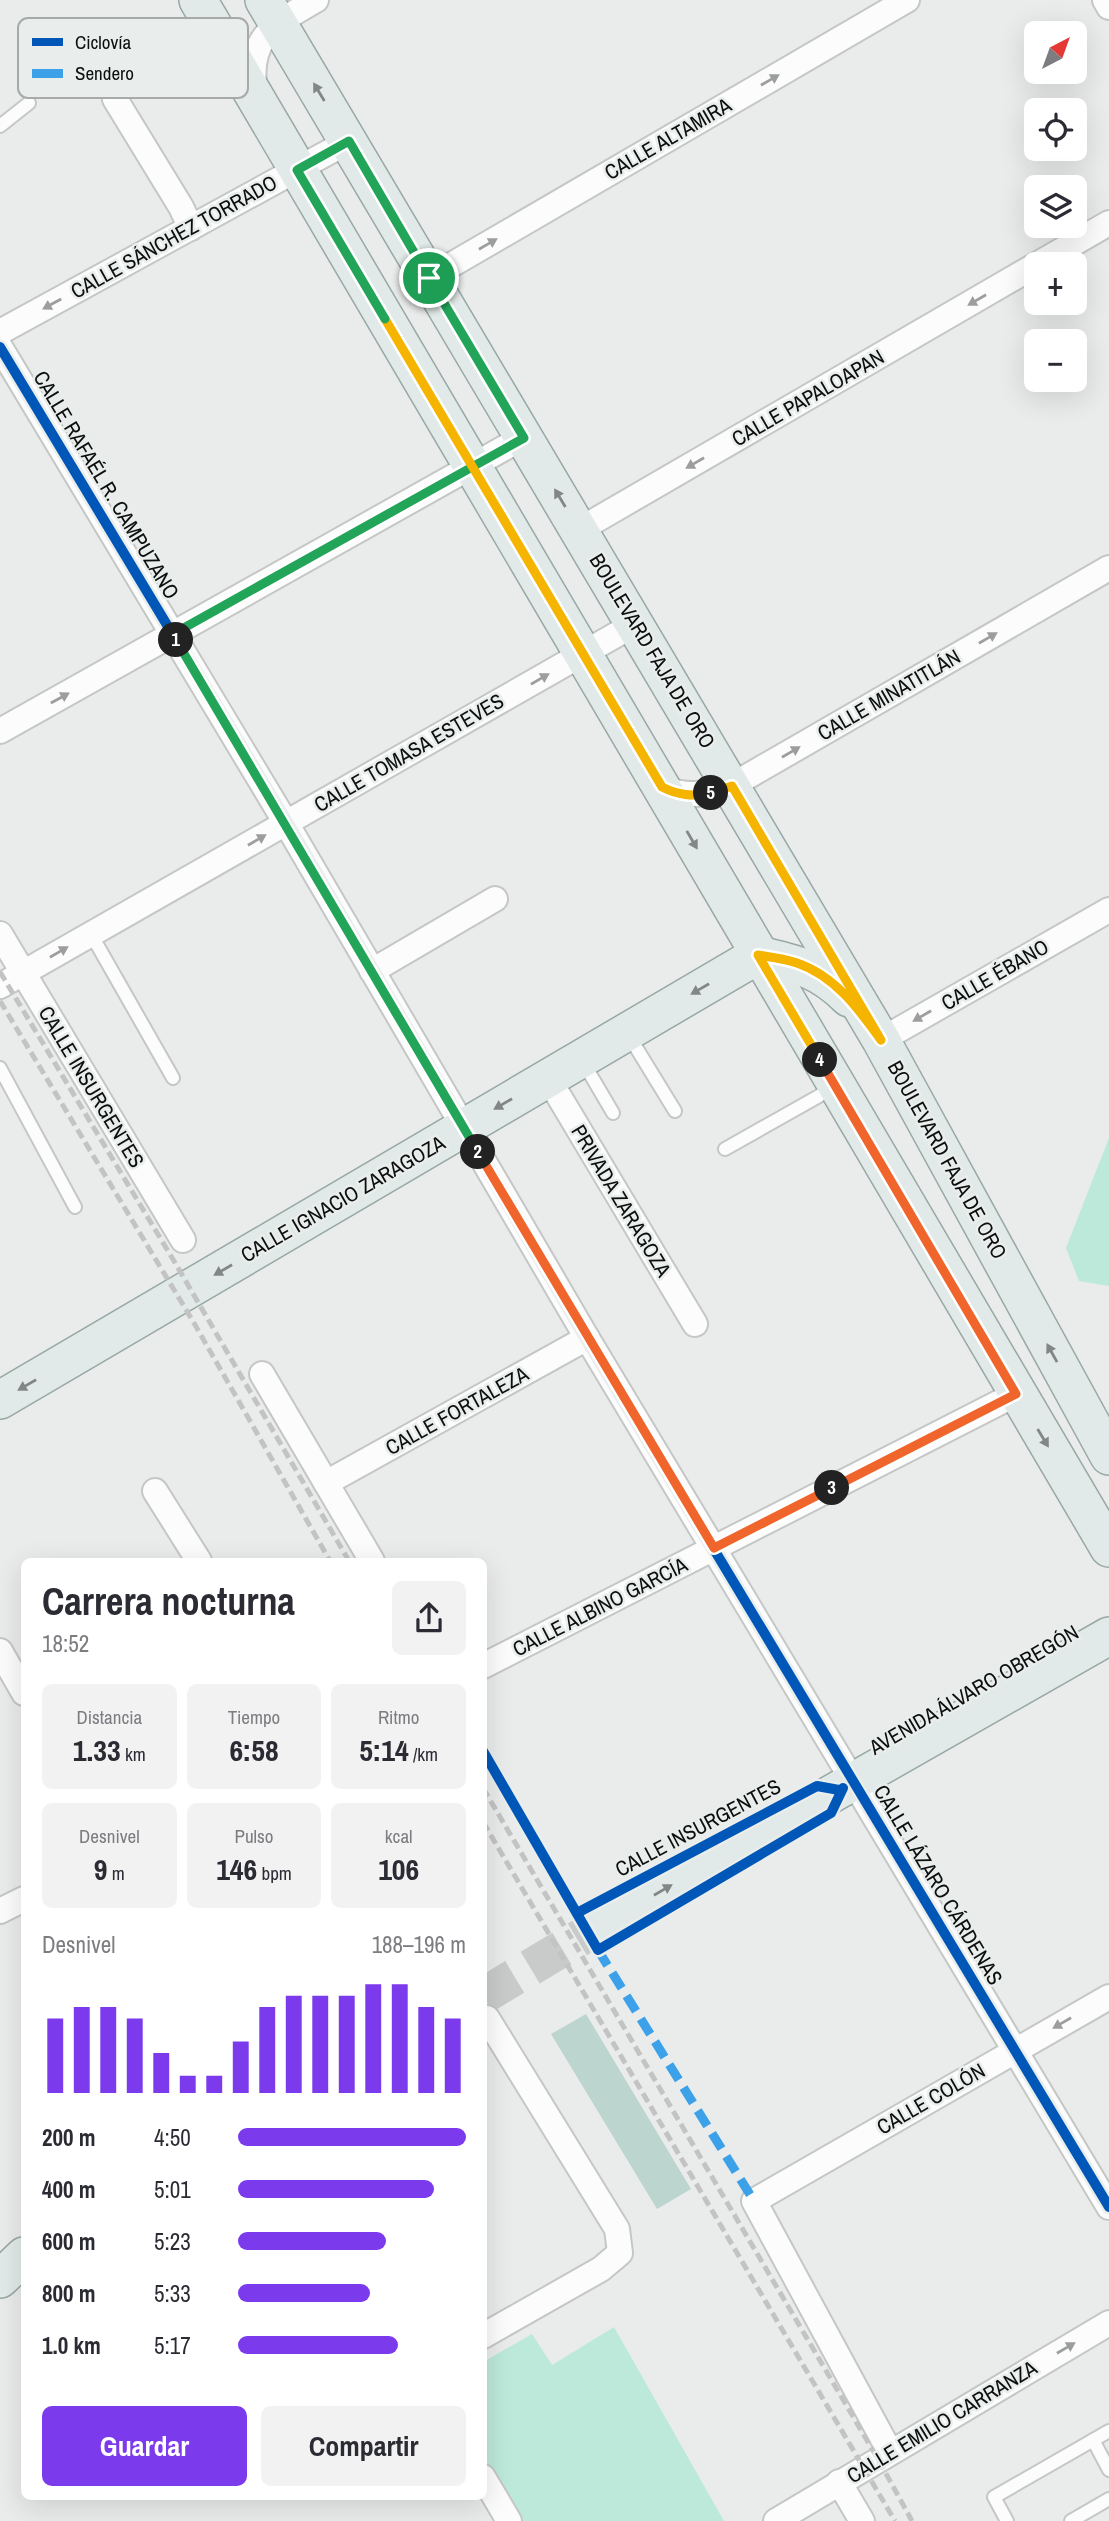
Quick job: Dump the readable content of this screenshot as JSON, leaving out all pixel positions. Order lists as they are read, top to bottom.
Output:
{
  "streets": {
    "main road": ["BOULEVARD FAJA DE ORO", "CALLE IGNACIO ZARAGOZA", "AVENIDA ÁLVARO OBREGÓN"],
    "street": [
      "CALLE ALTAMIRA",
      "CALLE SÁNCHEZ TORRADO",
      "CALLE PAPALOAPAN",
      "CALLE RAFAÉL R. CAMPUZANO",
      "CALLE MINATITLÁN",
      "CALLE TOMASA ESTEVES",
      "CALLE ÉBANO",
      "CALLE INSURGENTES",
      "PRIVADA ZARAGOZA",
      "CALLE FORTALEZA",
      "CALLE ALBINO GARCÍA",
      "CALLE LÁZARO CÁRDENAS",
      "CALLE COLÓN",
      "CALLE EMILIO CARRANZA"
    ]
  },
  "crossings": [
    ["CALLE ALTAMIRA", "BOULEVARD FAJA DE ORO"],
    ["CALLE SÁNCHEZ TORRADO", "BOULEVARD FAJA DE ORO"],
    ["CALLE PAPALOAPAN", "BOULEVARD FAJA DE ORO"],
    ["CALLE RAFAÉL R. CAMPUZANO", "CALLE TOMASA ESTEVES"],
    ["CALLE RAFAÉL R. CAMPUZANO", "CALLE LÁZARO CÁRDENAS"],
    ["BOULEVARD FAJA DE ORO", "CALLE MINATITLÁN"],
    ["BOULEVARD FAJA DE ORO", "CALLE TOMASA ESTEVES"],
    ["BOULEVARD FAJA DE ORO", "CALLE ÉBANO"],
    ["CALLE TOMASA ESTEVES", "CALLE INSURGENTES"],
    ["CALLE TOMASA ESTEVES", "CALLE LÁZARO CÁRDENAS"],
    ["CALLE IGNACIO ZARAGOZA", "PRIVADA ZARAGOZA"],
    ["CALLE IGNACIO ZARAGOZA", "CALLE LÁZARO CÁRDENAS"],
    ["CALLE FORTALEZA", "CALLE LÁZARO CÁRDENAS"],
    ["CALLE ALBINO GARCÍA", "CALLE LÁZARO CÁRDENAS"],
    ["AVENIDA ÁLVARO OBREGÓN", "CALLE LÁZARO CÁRDENAS"],
    ["CALLE LÁZARO CÁRDENAS", "CALLE COLÓN"],
    ["CALLE COLÓN", "CALLE EMILIO CARRANZA"]
  ],
  "one_way": [
    "CALLE ALTAMIRA",
    "CALLE SÁNCHEZ TORRADO",
    "CALLE PAPALOAPAN",
    "CALLE MINATITLÁN",
    "CALLE ÉBANO",
    "CALLE IGNACIO ZARAGOZA",
    "AVENIDA ÁLVARO OBREGÓN",
    "CALLE EMILIO CARRANZA"
  ],
  "legend": ["Ciclovía", "Sendero"],
  "north": "top right",
  "page": {
    "map_buttons": ["+", "−"],
    "pins": [
      "1",
      "5",
      "4",
      "2",
      "3"
    ],
    "heading": ["Carrera nocturna", "18:52"],
    "stats": [
      ["Distancia", "1.33 km"],
      ["Tiempo", "6:58"],
      ["Ritmo", "5:14 /km"],
      ["Desnivel", "9 m"],
      ["Pulso", "146 bpm"],
      ["kcal", "106"]
    ],
    "chart": ["Desnivel", "188–196 m"],
    "list": [
      {
        "name": "200 m",
        "note": "4:50"
      },
      {
        "name": "400 m",
        "note": "5:01"
      },
      {
        "name": "600 m",
        "note": "5:23"
      },
      {
        "name": "800 m",
        "note": "5:33"
      },
      {
        "name": "1.0 km",
        "note": "5:17"
      }
    ],
    "buttons": ["Guardar", "Compartir"]
  }
}
